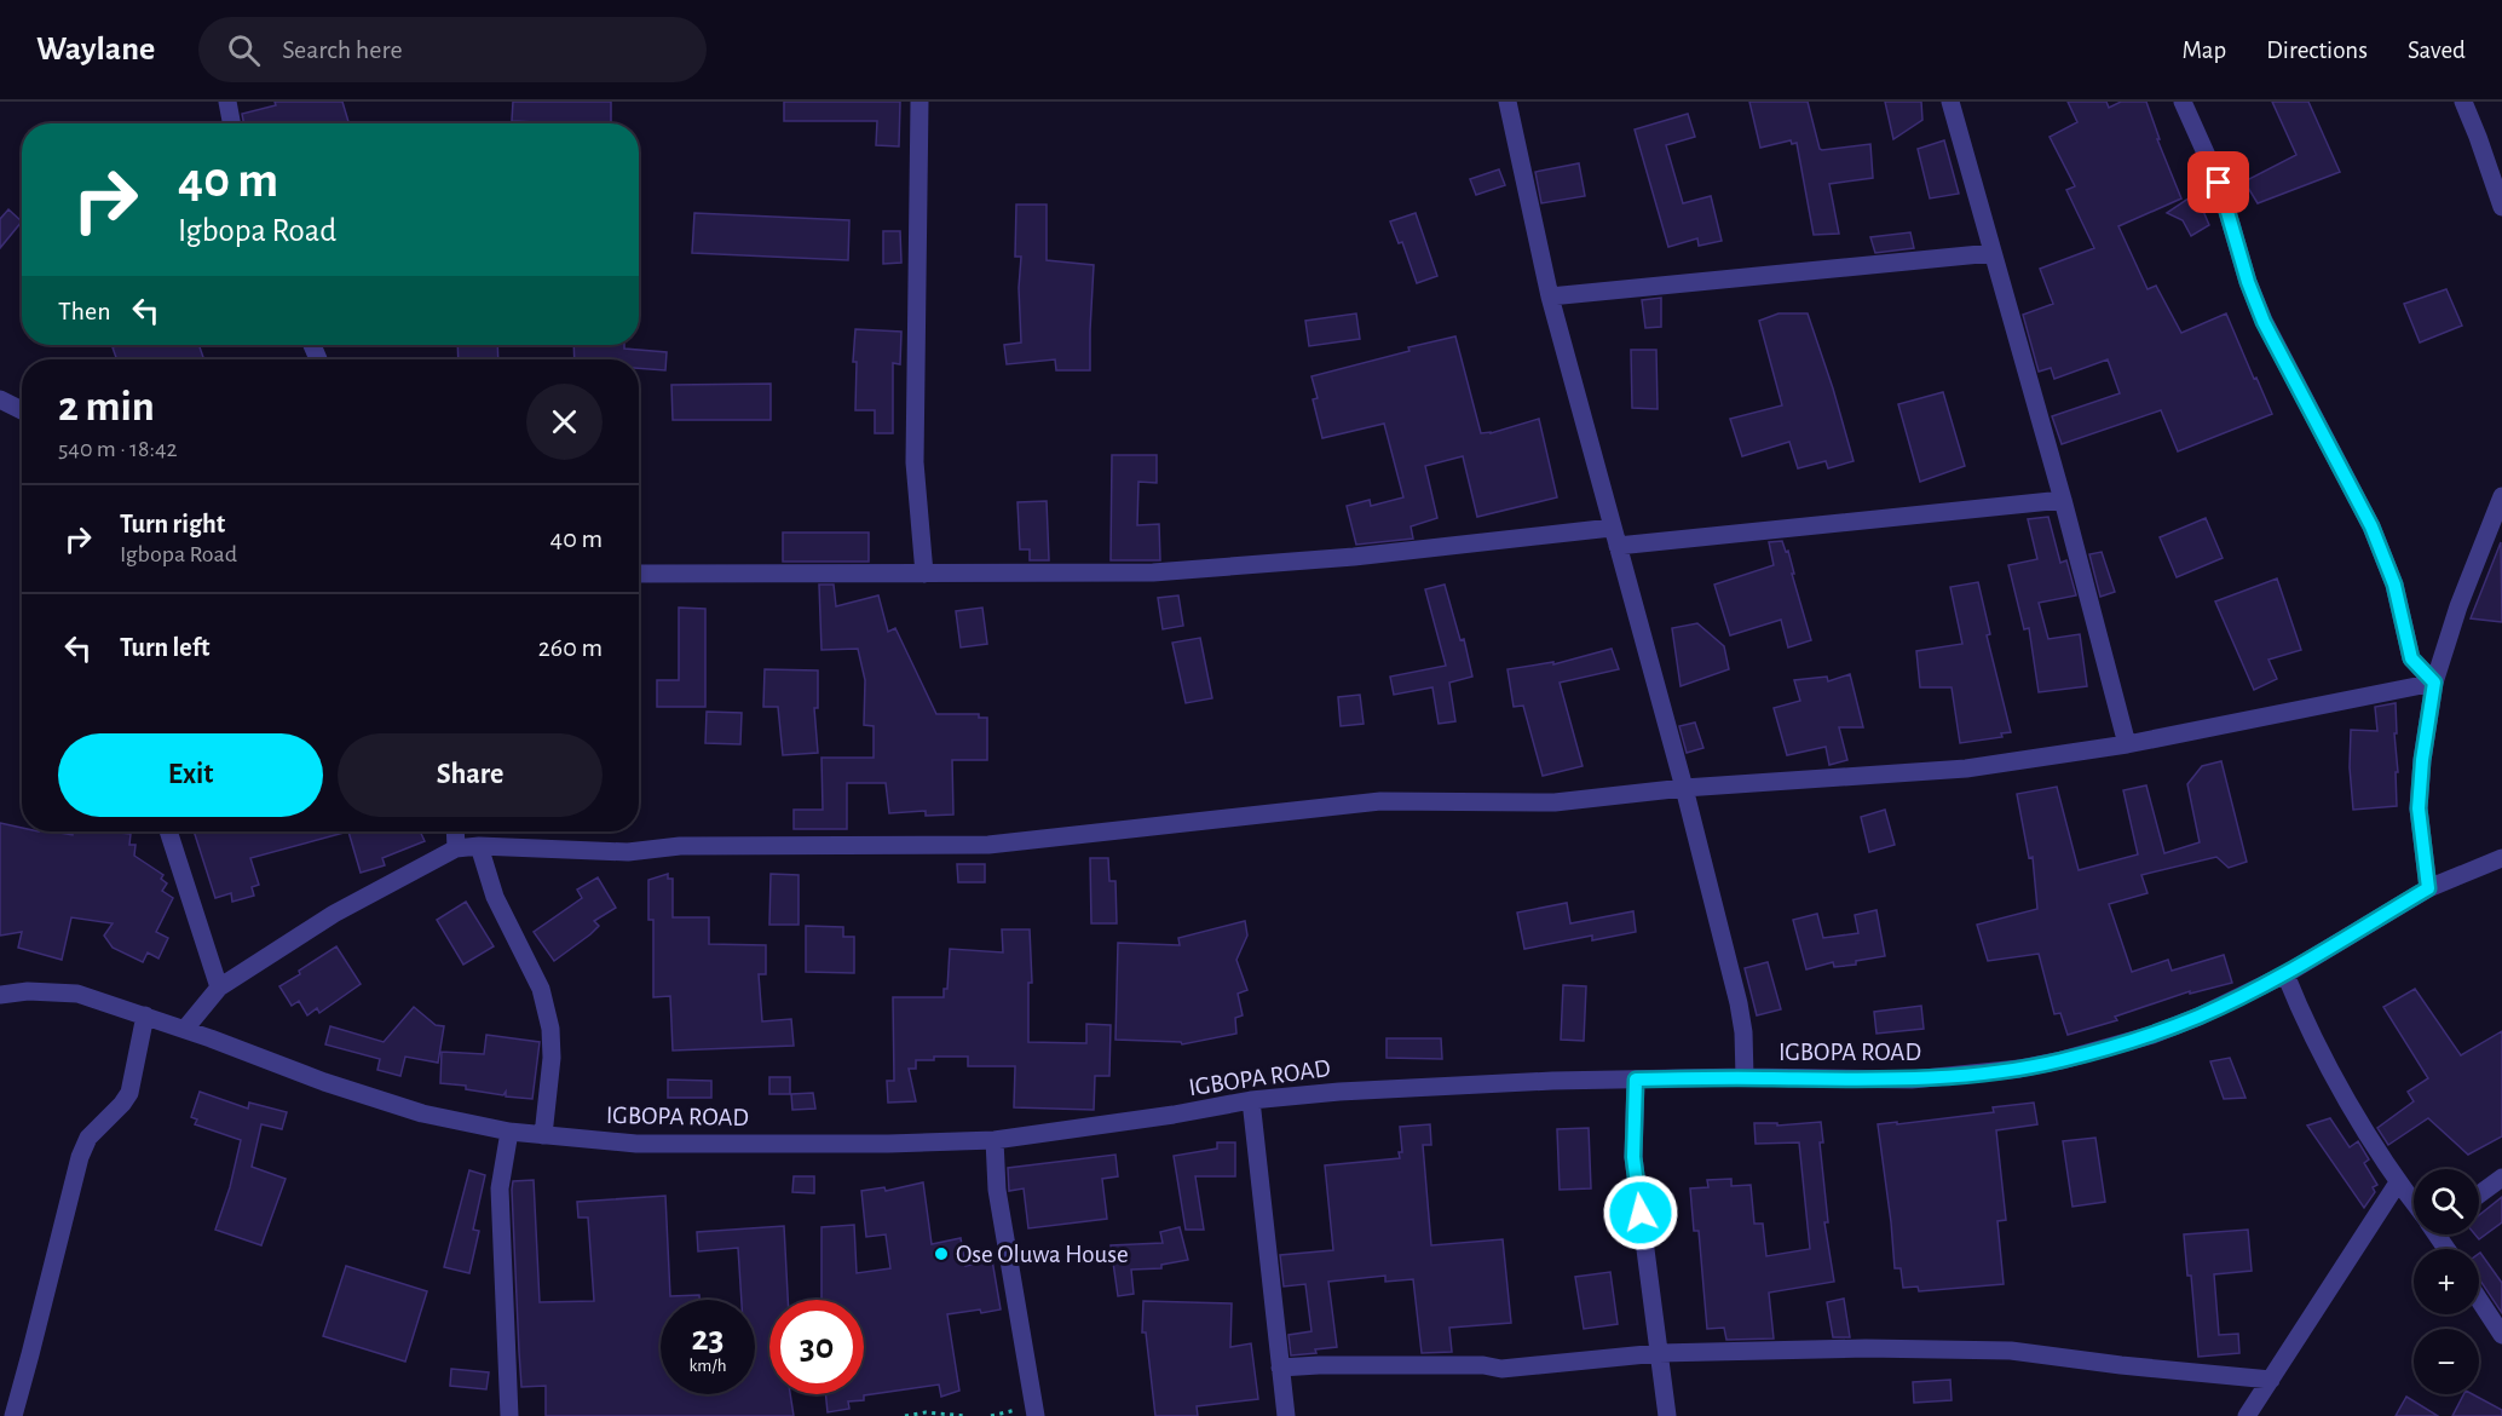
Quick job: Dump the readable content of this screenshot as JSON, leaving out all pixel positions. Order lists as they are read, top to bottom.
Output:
{
  "streets": {
    "street": ["IGBOPA ROAD"]
  },
  "places": ["Ose Oluwa House"],
  "page": {
    "header": "Waylane",
    "search": "Search here",
    "nav": ["Map", "Directions", "Saved"],
    "turn": ["40 m", "Igbopa Road"],
    "then": "Then",
    "heading": ["2 min", "540 m · 18:42"],
    "list": [
      {
        "name": "Turn right",
        "note": "Igbopa Road",
        "value": "40 m"
      },
      {
        "name": "Turn left",
        "value": "260 m"
      }
    ],
    "buttons": ["Exit", "Share"],
    "map_buttons": ["+", "−"],
    "speed": "23 km/h",
    "limit": "30"
  }
}
